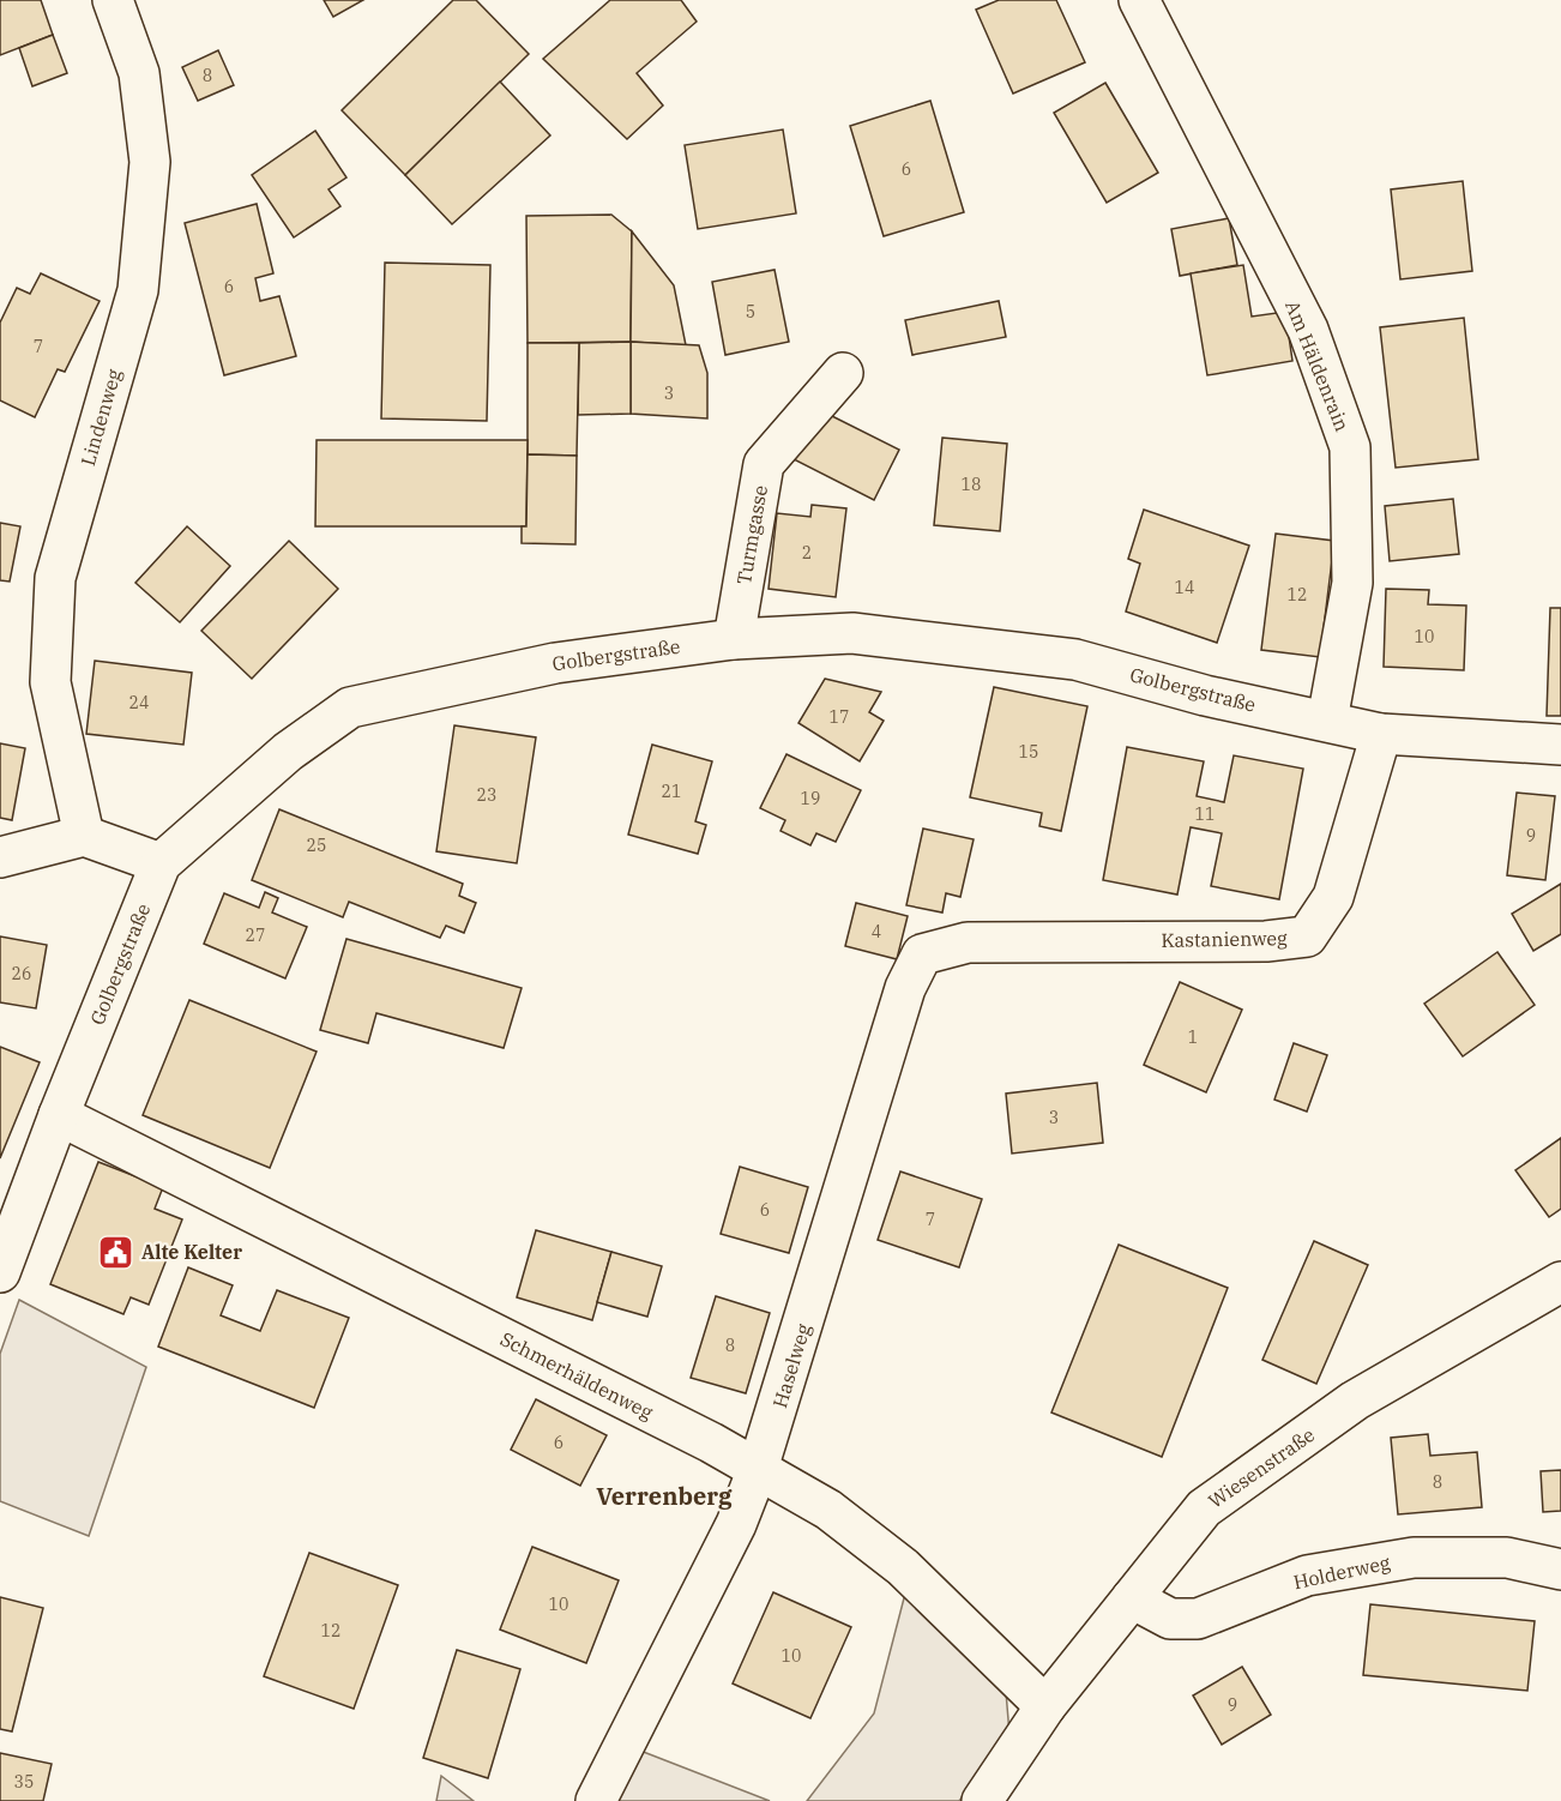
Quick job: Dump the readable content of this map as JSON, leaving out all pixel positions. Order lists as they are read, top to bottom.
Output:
{
  "streets": {
    "street": [
      "Am Häldenrain",
      "Lindenweg",
      "Turmgasse",
      "Golbergstraße",
      "Kastanienweg",
      "Haselweg",
      "Schmerhäldenweg",
      "Wiesenstraße",
      "Holderweg"
    ]
  },
  "crossings": [
    ["Am Häldenrain", "Golbergstraße"],
    ["Turmgasse", "Golbergstraße"],
    ["Golbergstraße", "Kastanienweg"],
    ["Golbergstraße", "Schmerhäldenweg"],
    ["Kastanienweg", "Haselweg"],
    ["Haselweg", "Schmerhäldenweg"],
    ["Schmerhäldenweg", "Wiesenstraße"],
    ["Wiesenstraße", "Holderweg"]
  ],
  "districts": ["Verrenberg"],
  "places": {
    "public building": ["Alte Kelter"]
  },
  "house_numbers": [
    "8",
    "6",
    "6",
    "5",
    "7",
    "3",
    "18",
    "2",
    "14",
    "12",
    "10",
    "24",
    "17",
    "15",
    "21",
    "23",
    "19",
    "11",
    "9",
    "25",
    "4",
    "27",
    "26",
    "1",
    "3",
    "6",
    "7",
    "8",
    "6",
    "8",
    "10",
    "12",
    "10",
    "9",
    "35"
  ]
}
